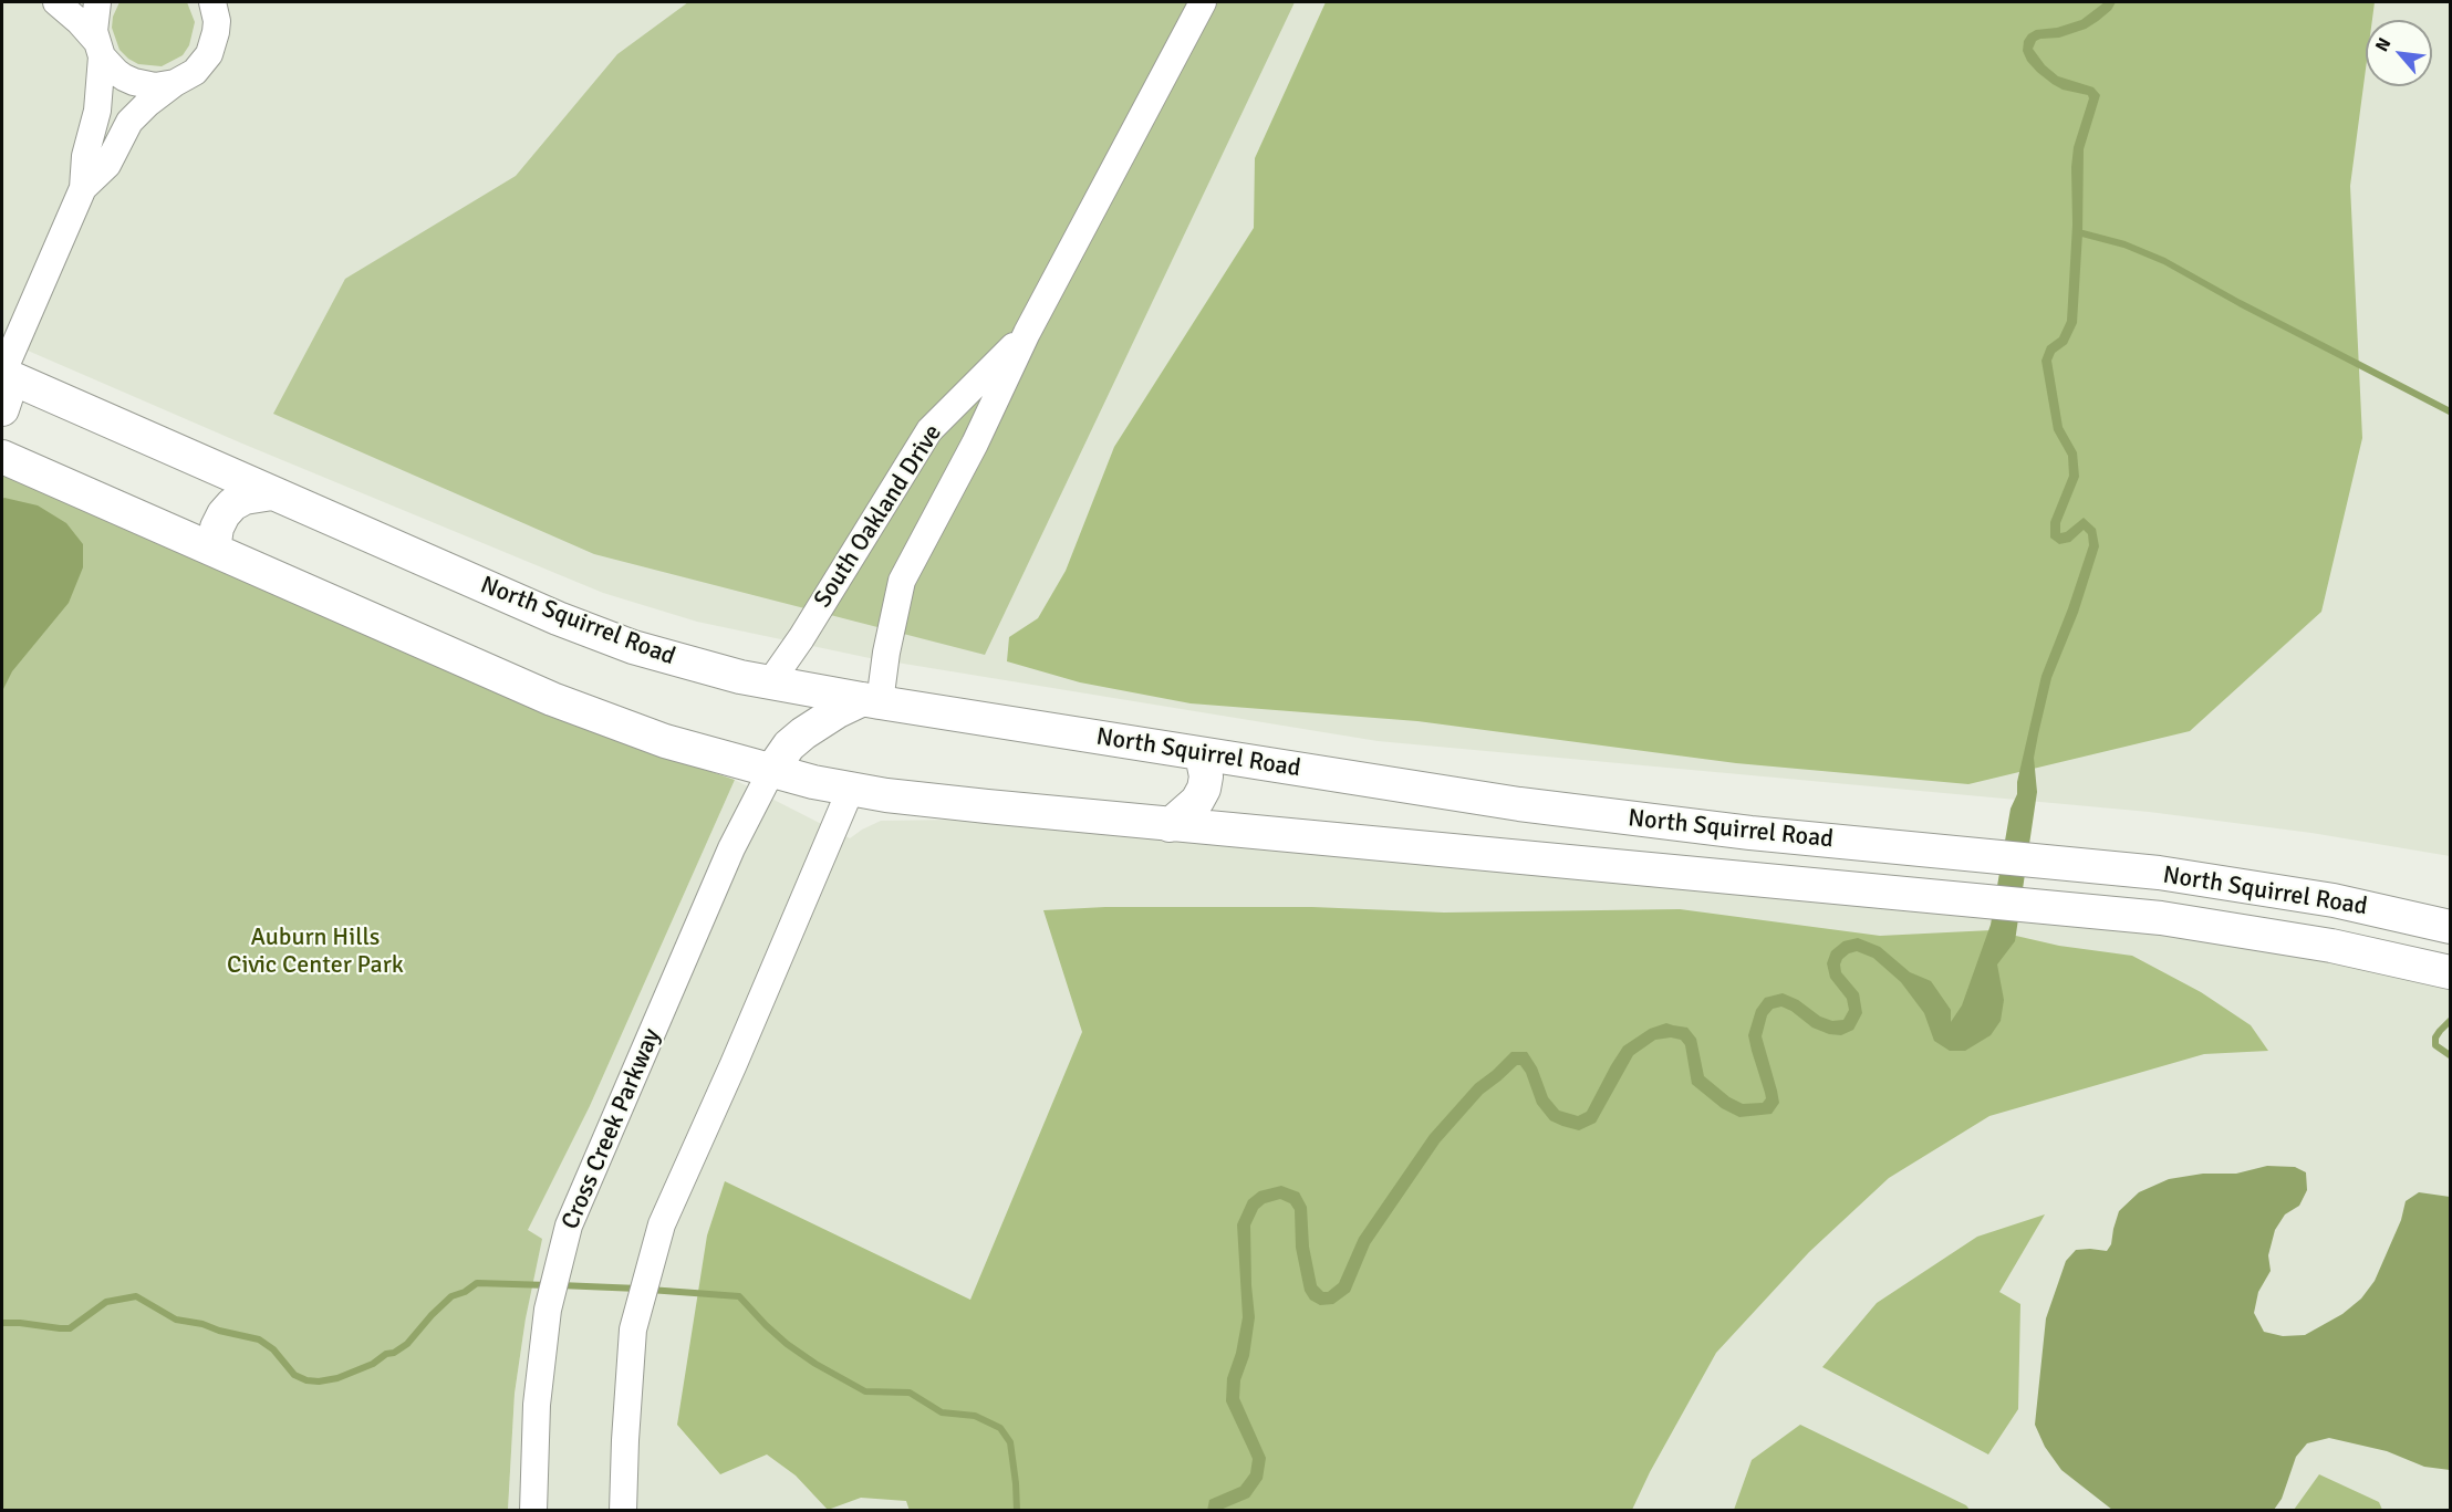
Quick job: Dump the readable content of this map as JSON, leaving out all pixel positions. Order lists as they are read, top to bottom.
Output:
{
  "streets": {
    "main road": ["North Squirrel Road"],
    "street": ["South Oakland Drive", "Cross Creek Parkway"]
  },
  "crossings": [
    ["South Oakland Drive", "North Squirrel Road"],
    ["North Squirrel Road", "Cross Creek Parkway"]
  ],
  "parks": ["Auburn Hills Civic Center Park"],
  "north": "top left"
}
